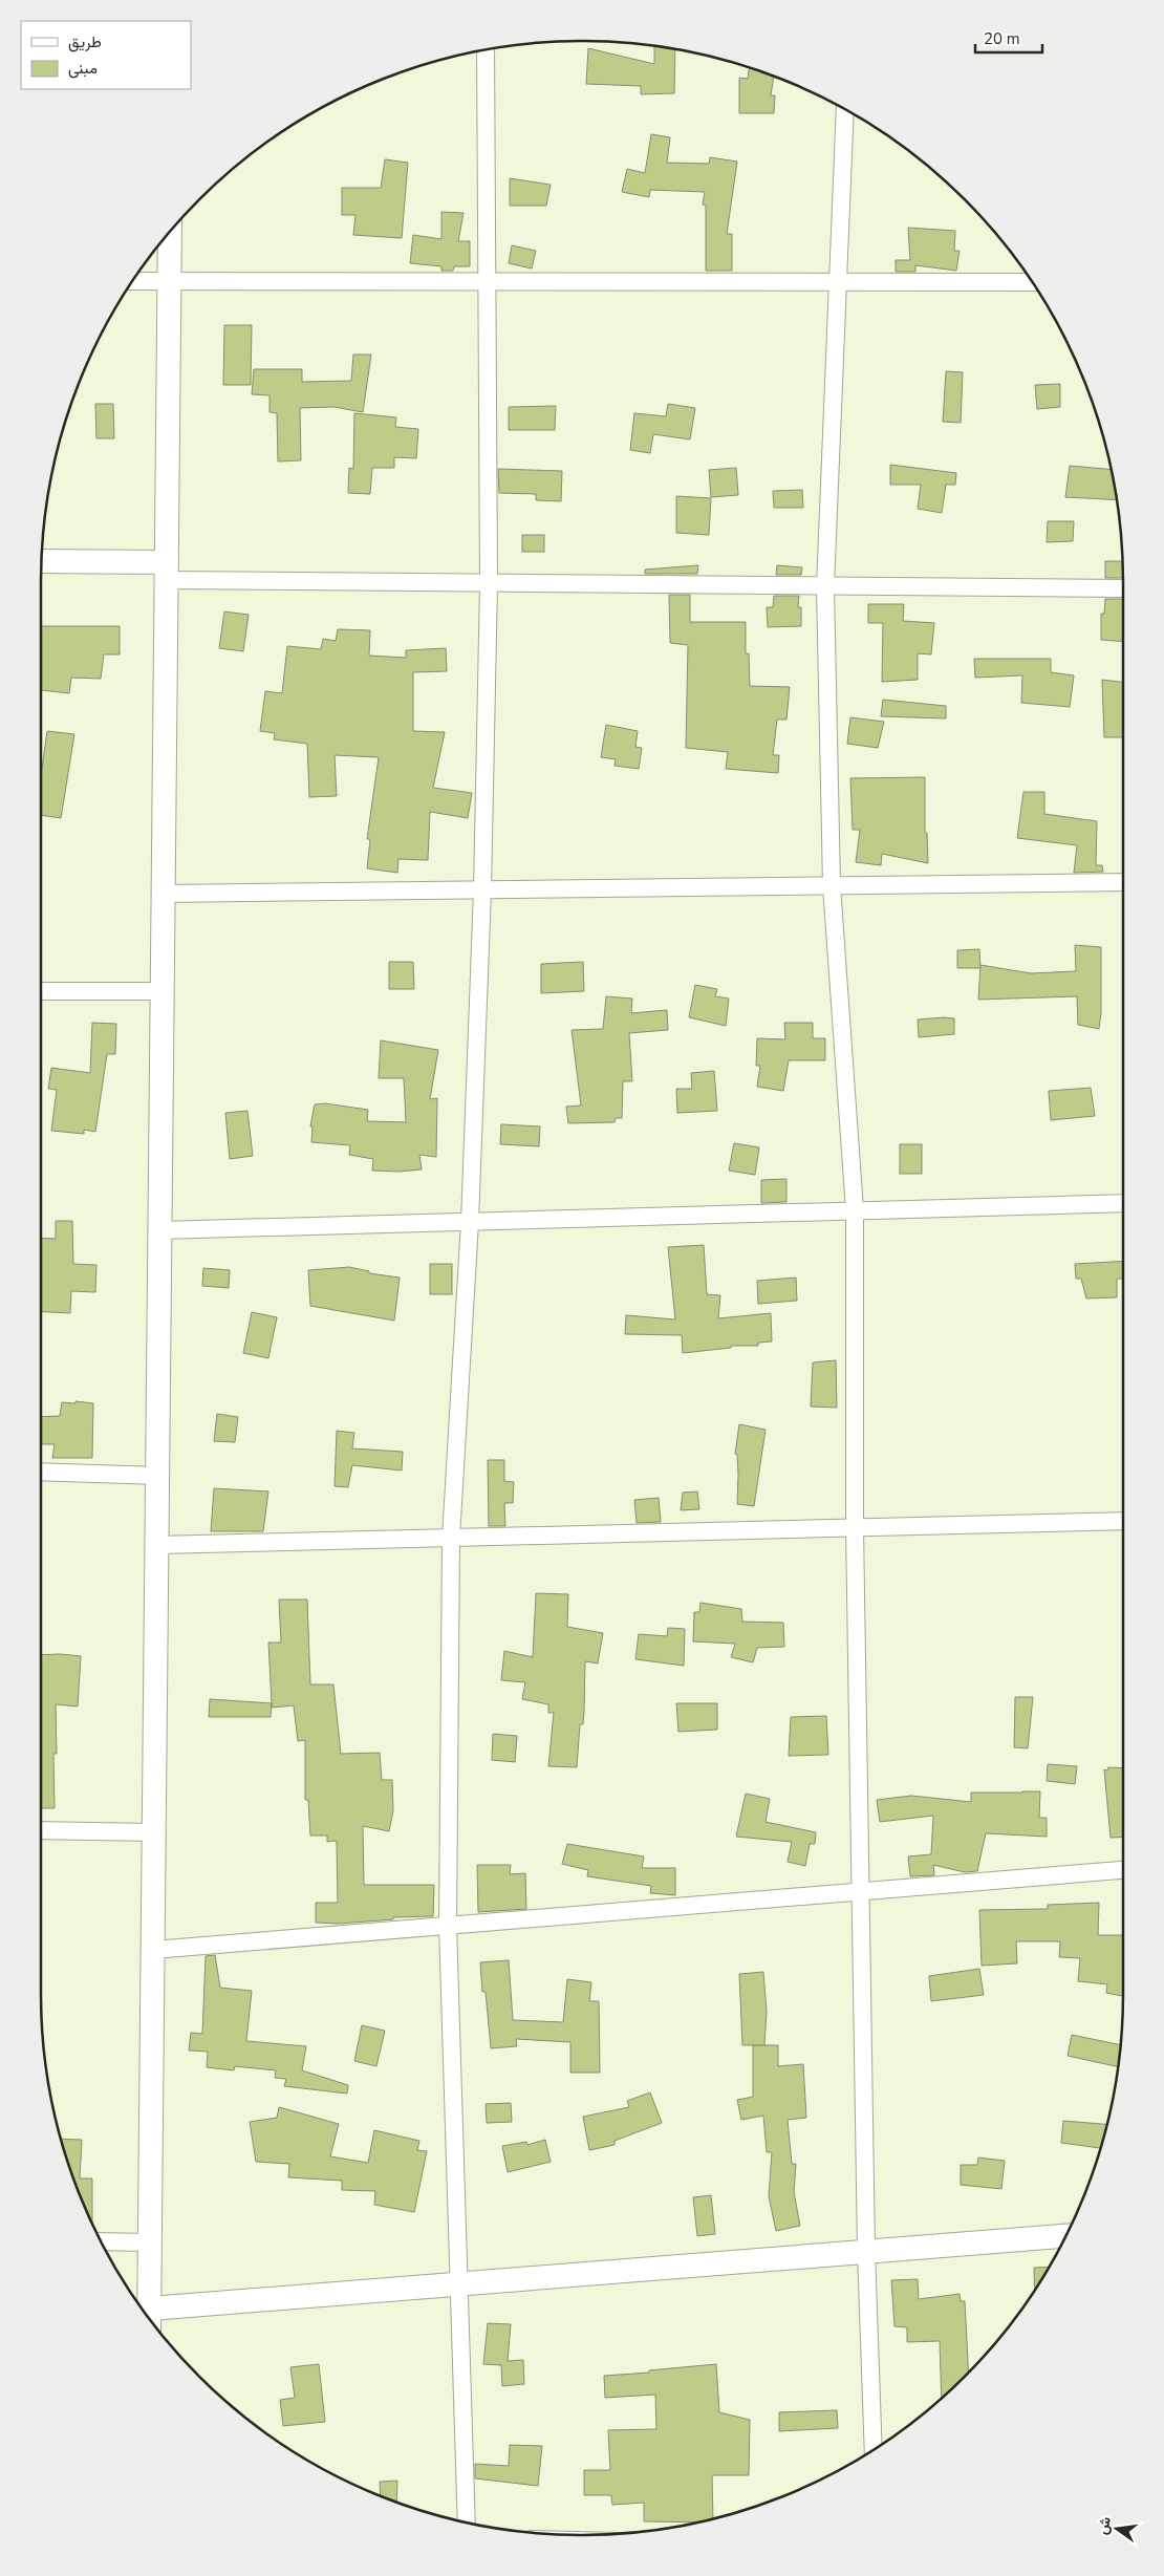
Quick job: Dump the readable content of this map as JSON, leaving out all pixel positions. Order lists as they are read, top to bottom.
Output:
{
  "legend": ["طريق", "مبنى"],
  "scale_bar": "20 m",
  "north": "left"
}
